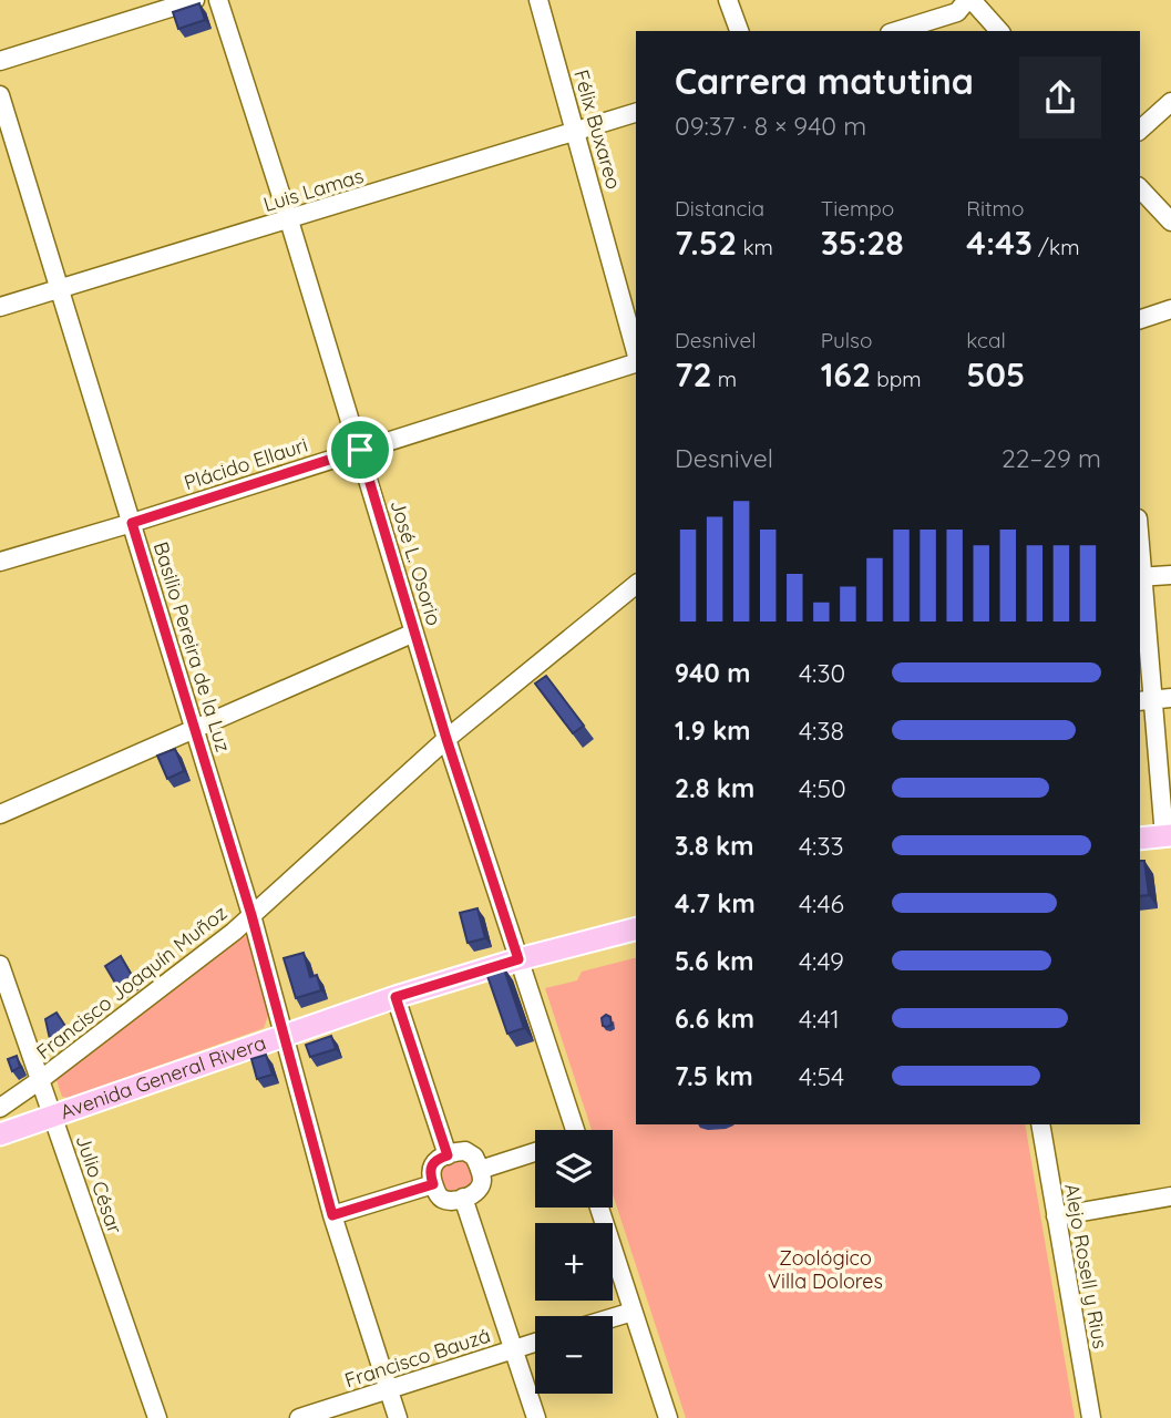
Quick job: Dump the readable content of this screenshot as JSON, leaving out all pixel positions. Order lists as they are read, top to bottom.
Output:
{
  "streets": {
    "main road": ["Avenida General Rivera"],
    "street": [
      "Félix Buxareo",
      "Luis Lamas",
      "Plácido Ellauri",
      "José L. Osorio",
      "Basilio Pereira de la Luz",
      "Francisco Joaquín Muñoz",
      "Julio César",
      "Alejo Rosell y Rius",
      "Francisco Bauzá"
    ]
  },
  "crossings": [
    ["Félix Buxareo", "Luis Lamas"],
    ["Luis Lamas", "José L. Osorio"],
    ["Luis Lamas", "Basilio Pereira de la Luz"],
    ["Plácido Ellauri", "José L. Osorio"],
    ["Plácido Ellauri", "Basilio Pereira de la Luz"],
    ["José L. Osorio", "Francisco Joaquín Muñoz"],
    ["José L. Osorio", "Avenida General Rivera"],
    ["Basilio Pereira de la Luz", "Francisco Joaquín Muñoz"],
    ["Basilio Pereira de la Luz", "Avenida General Rivera"],
    ["Basilio Pereira de la Luz", "Francisco Bauzá"],
    ["Francisco Joaquín Muñoz", "Julio César"],
    ["Avenida General Rivera", "Julio César"]
  ],
  "parks": ["Zoológico Villa Dolores"],
  "page": {
    "heading": ["Carrera matutina", "09:37 · 8 × 940 m"],
    "stats": [
      ["Distancia", "7.52 km"],
      ["Tiempo", "35:28"],
      ["Ritmo", "4:43 /km"],
      ["Desnivel", "72 m"],
      ["Pulso", "162 bpm"],
      ["kcal", "505"]
    ],
    "chart": ["Desnivel", "22–29 m"],
    "list": [
      {
        "name": "940 m",
        "note": "4:30"
      },
      {
        "name": "1.9 km",
        "note": "4:38"
      },
      {
        "name": "2.8 km",
        "note": "4:50"
      },
      {
        "name": "3.8 km",
        "note": "4:33"
      },
      {
        "name": "4.7 km",
        "note": "4:46"
      },
      {
        "name": "5.6 km",
        "note": "4:49"
      },
      {
        "name": "6.6 km",
        "note": "4:41"
      },
      {
        "name": "7.5 km",
        "note": "4:54"
      }
    ],
    "map_buttons": ["+", "−"]
  }
}
